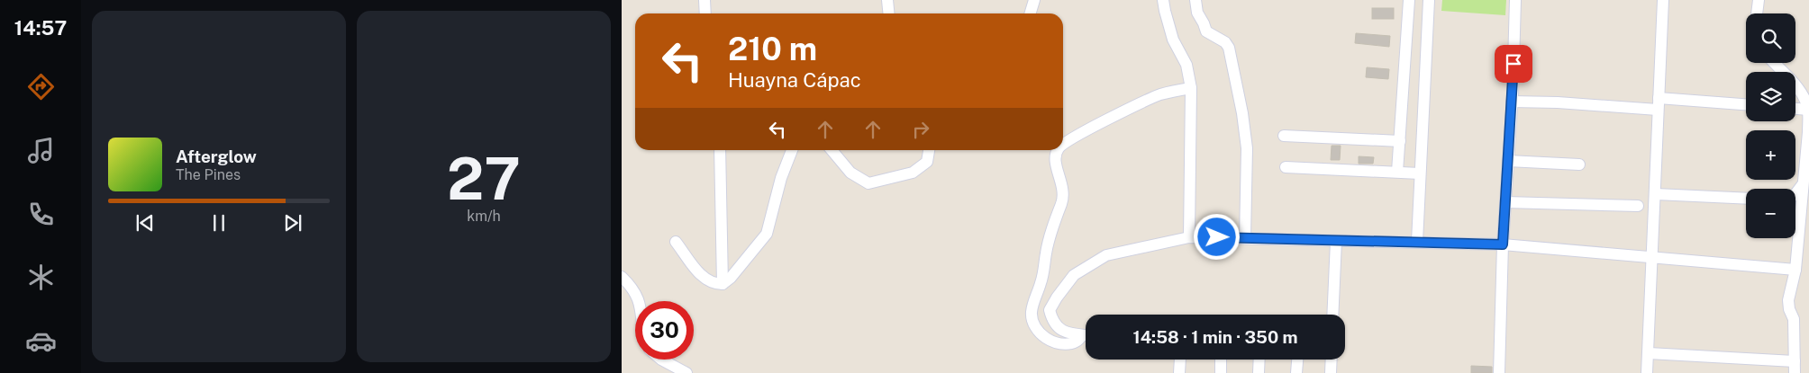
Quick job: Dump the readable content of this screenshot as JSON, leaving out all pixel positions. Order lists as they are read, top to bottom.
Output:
{
  "page": {
    "tabs": "14:57",
    "tile": ["27", "km/h"],
    "map_buttons": ["+", "−"],
    "turn": ["210 m", "Huayna Cápac"],
    "song": ["Afterglow", "The Pines"],
    "limit": "30",
    "trip": "14:58 · 1 min · 350 m"
  }
}
